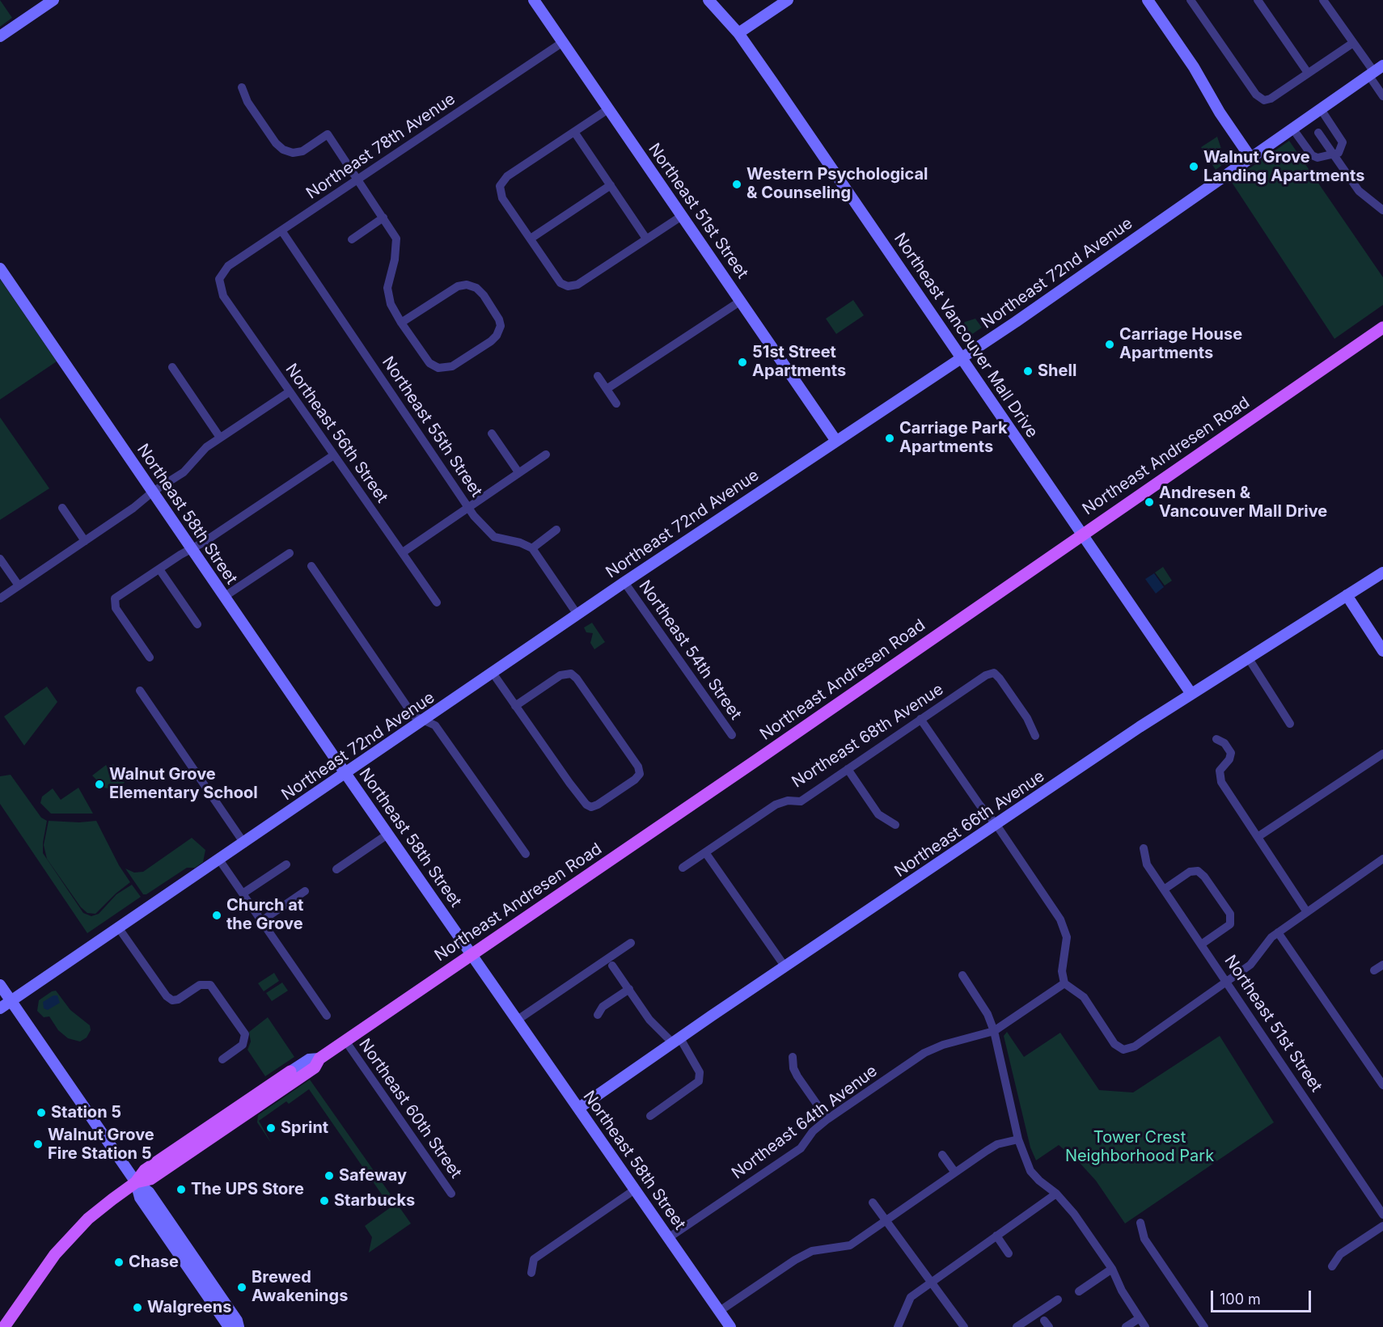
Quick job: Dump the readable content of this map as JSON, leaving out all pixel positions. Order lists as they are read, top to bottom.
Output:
{
  "streets": {
    "main road": ["Northeast Andresen Road"],
    "street": [
      "Northeast 78th Avenue",
      "Northeast 51st Street",
      "Northeast 72nd Avenue",
      "Northeast Vancouver Mall Drive",
      "Northeast 55th Street",
      "Northeast 56th Street",
      "Northeast 58th Street",
      "Northeast 54th Street",
      "Northeast 68th Avenue",
      "Northeast 66th Avenue",
      "Northeast 60th Street",
      "Northeast 64th Avenue"
    ]
  },
  "crossings": [
    ["Northeast 78th Avenue", "Northeast 51st Street"],
    ["Northeast 78th Avenue", "Northeast 55th Street"],
    ["Northeast 78th Avenue", "Northeast 56th Street"],
    ["Northeast 51st Street", "Northeast 72nd Avenue"],
    ["Northeast 72nd Avenue", "Northeast Vancouver Mall Drive"],
    ["Northeast 72nd Avenue", "Northeast 58th Street"],
    ["Northeast 72nd Avenue", "Northeast 54th Street"],
    ["Northeast Vancouver Mall Drive", "Northeast Andresen Road"],
    ["Northeast Vancouver Mall Drive", "Northeast 66th Avenue"],
    ["Northeast Andresen Road", "Northeast 58th Street"],
    ["Northeast Andresen Road", "Northeast 60th Street"],
    ["Northeast 58th Street", "Northeast 66th Avenue"],
    ["Northeast 58th Street", "Northeast 64th Avenue"]
  ],
  "parks": ["Tower Crest Neighborhood Park"],
  "places": [
    "Walnut Grove Landing Apartments",
    "Western Psychological & Counseling",
    "Carriage House Apartments",
    "51st Street Apartments",
    "Shell",
    "Carriage Park Apartments",
    "Andresen & Vancouver Mall Drive",
    "Walnut Grove Elementary School",
    "Church at the Grove",
    "Station 5",
    "Sprint",
    "Walnut Grove Fire Station 5",
    "Safeway",
    "The UPS Store",
    "Starbucks",
    "Chase",
    "Brewed Awakenings",
    "Walgreens"
  ],
  "scale_bar": "100 m"
}
